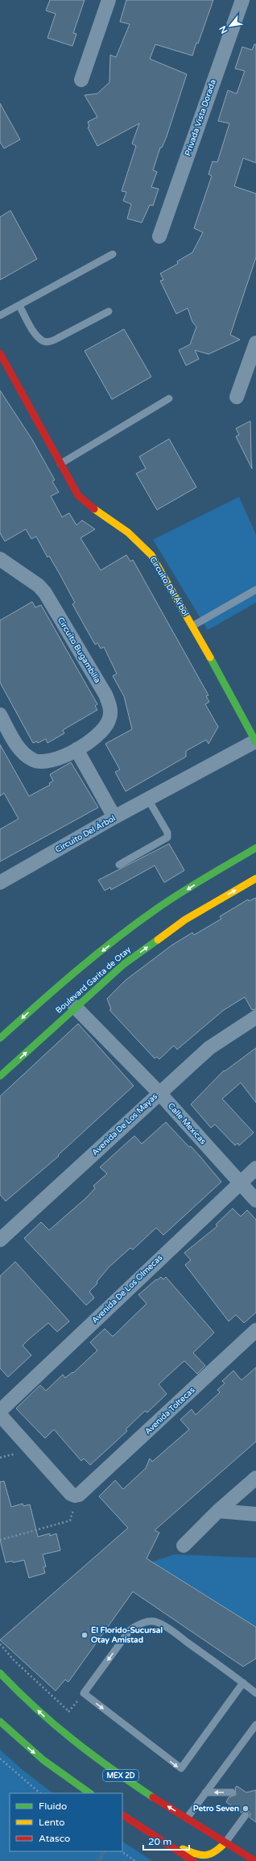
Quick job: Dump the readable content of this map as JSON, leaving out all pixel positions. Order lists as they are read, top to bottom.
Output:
{
  "streets": {
    "main road": ["Circuito Del Árbol", "Boulevard Garita de Otay", "MEX 2D"],
    "street": [
      "Privada Vista Dorada",
      "Circuito Bugambilia",
      "Calle Mexicas",
      "Avenida De Los Mayas",
      "Avenida De Los Olmecas",
      "Avenida Toltecas"
    ]
  },
  "crossings": [
    ["Boulevard Garita de Otay", "Calle Mexicas"],
    ["Calle Mexicas", "Avenida De Los Mayas"],
    ["Calle Mexicas", "Avenida De Los Olmecas"]
  ],
  "places": ["El Florido-Sucursal Otay Amistad", "Petro Seven"],
  "legend": ["Fluido", "Lento", "Atasco"],
  "scale_bar": "20 m",
  "north": "bottom left"
}
